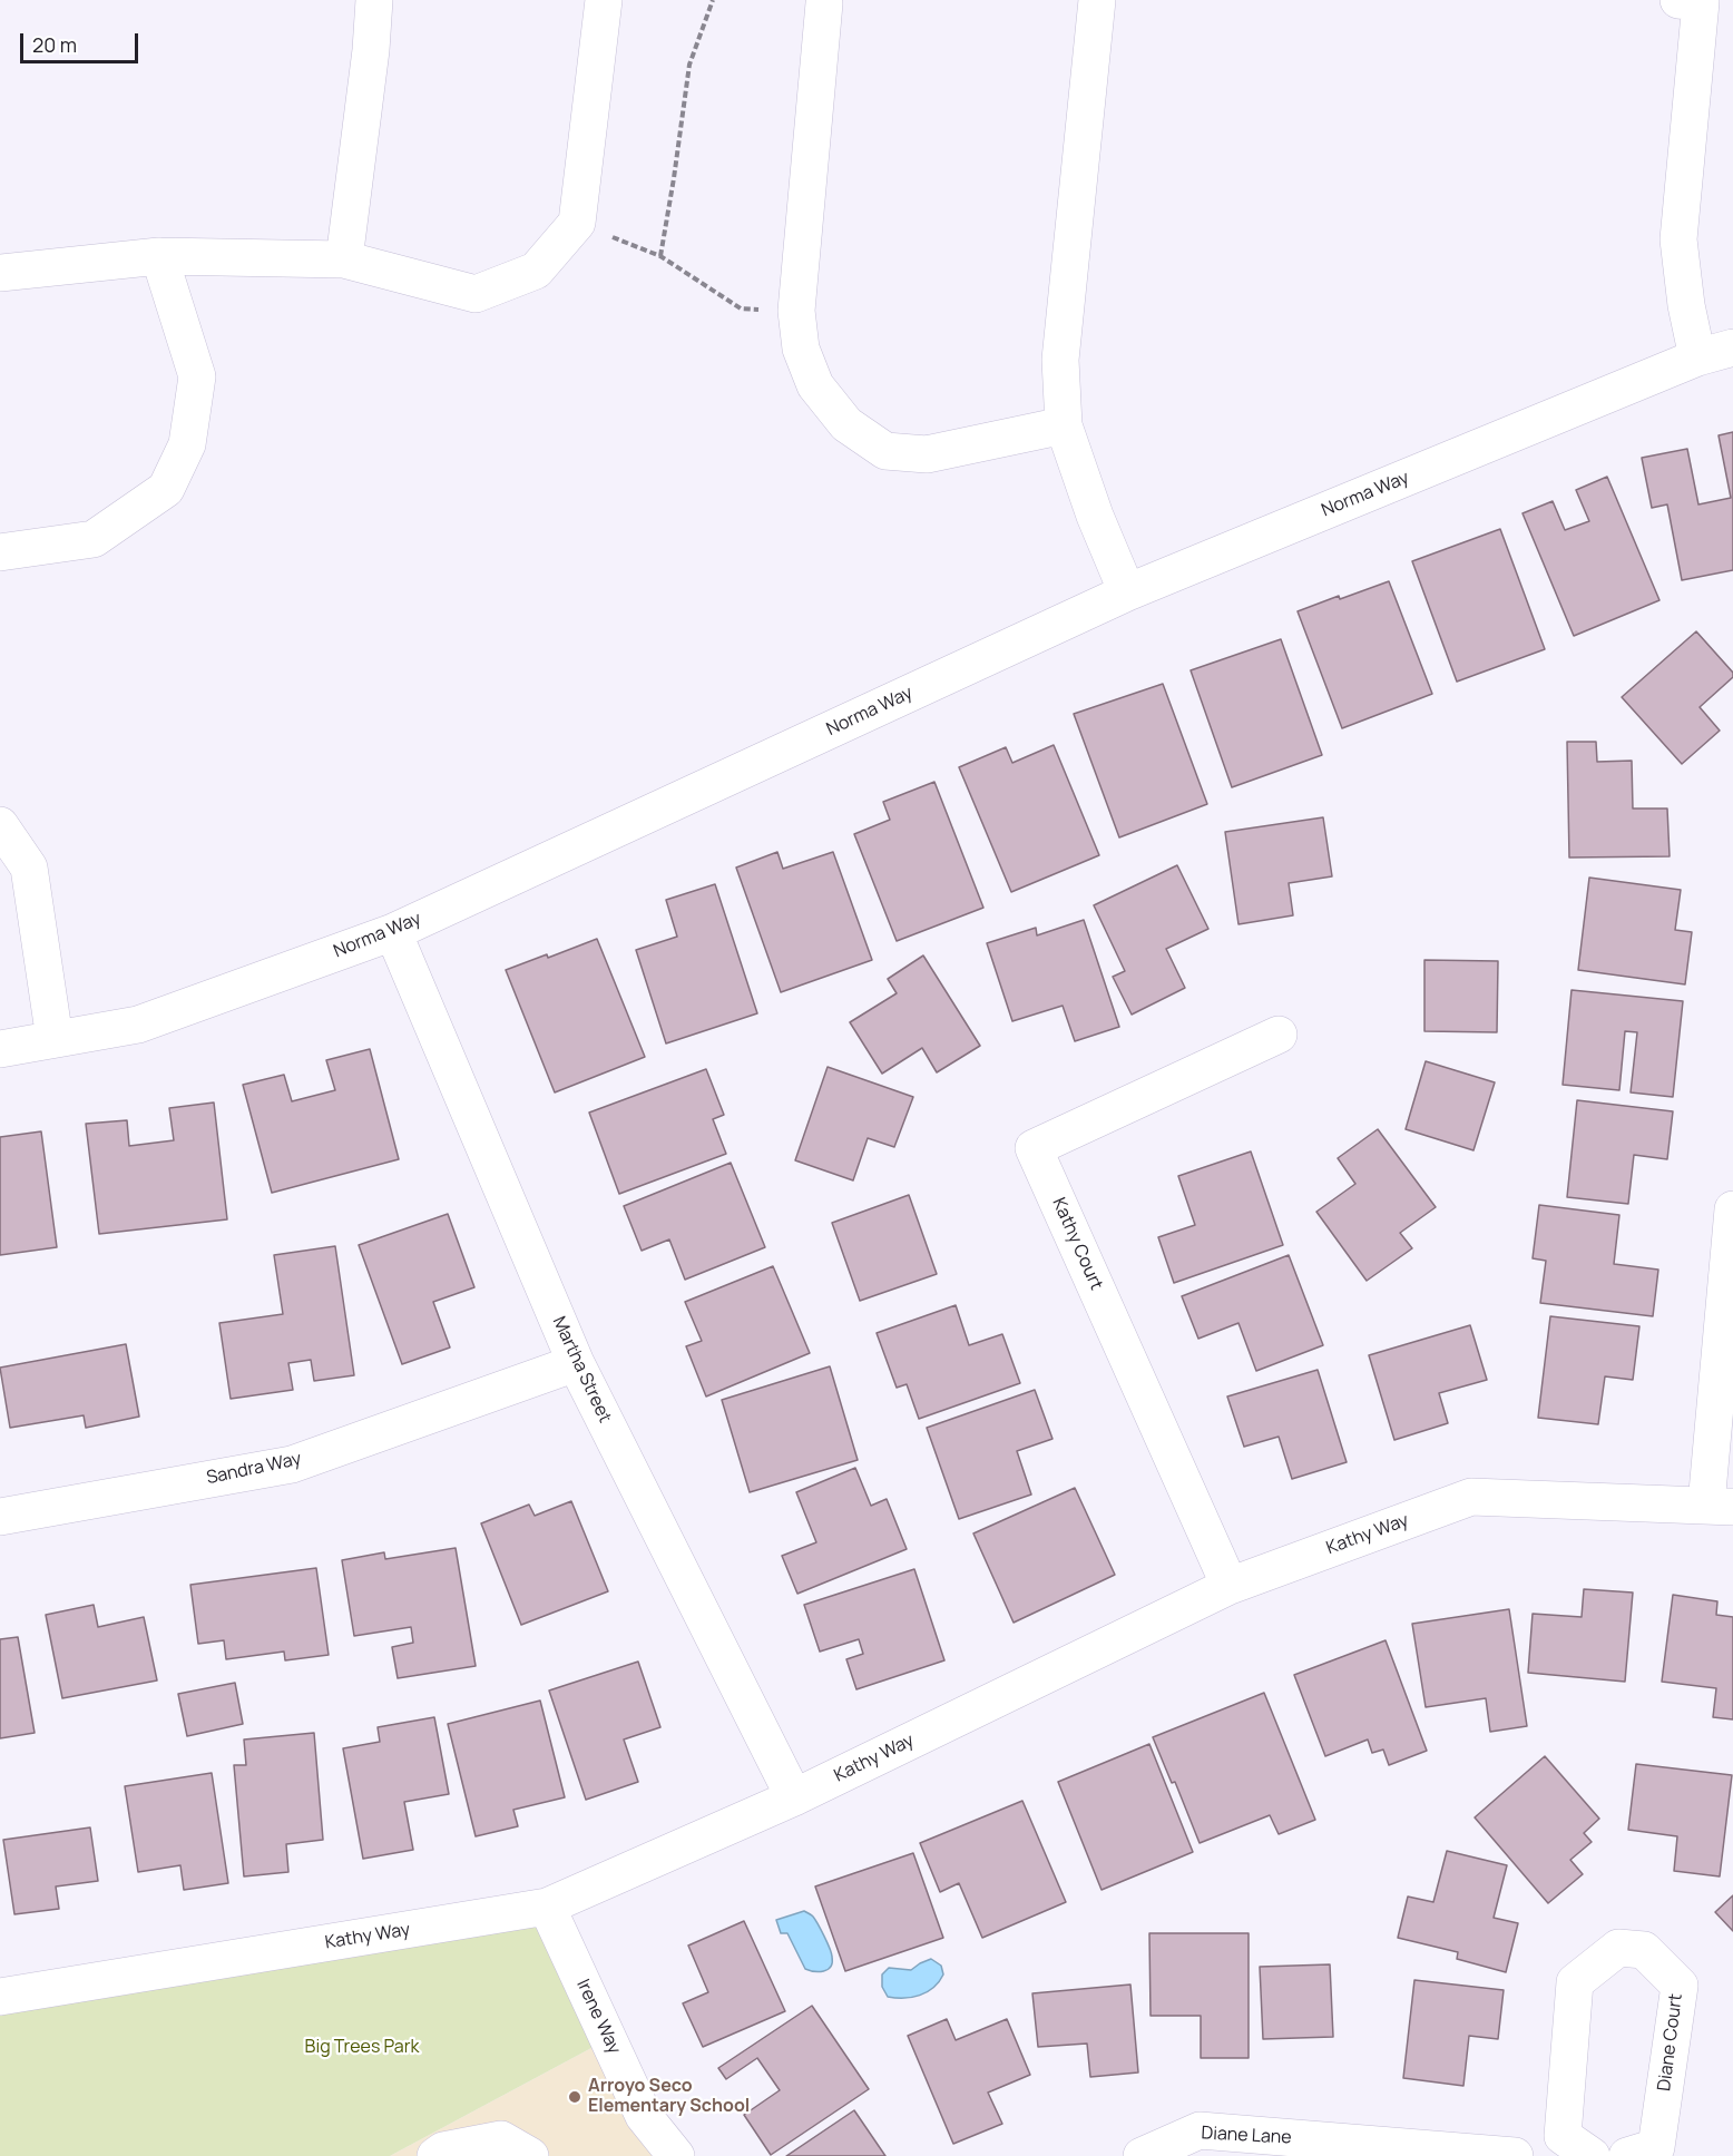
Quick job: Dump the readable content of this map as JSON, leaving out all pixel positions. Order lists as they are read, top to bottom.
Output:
{
  "streets": {
    "street": [
      "Norma Way",
      "Kathy Court",
      "Martha Street",
      "Sandra Way",
      "Kathy Way",
      "Irene Way",
      "Diane Court",
      "Diane Lane"
    ]
  },
  "crossings": [
    ["Norma Way", "Martha Street"],
    ["Kathy Court", "Kathy Way"],
    ["Martha Street", "Sandra Way"],
    ["Martha Street", "Kathy Way"],
    ["Kathy Way", "Irene Way"]
  ],
  "parks": ["Big Trees Park"],
  "places": ["Arroyo Seco Elementary School"],
  "scale_bar": "20 m"
}
